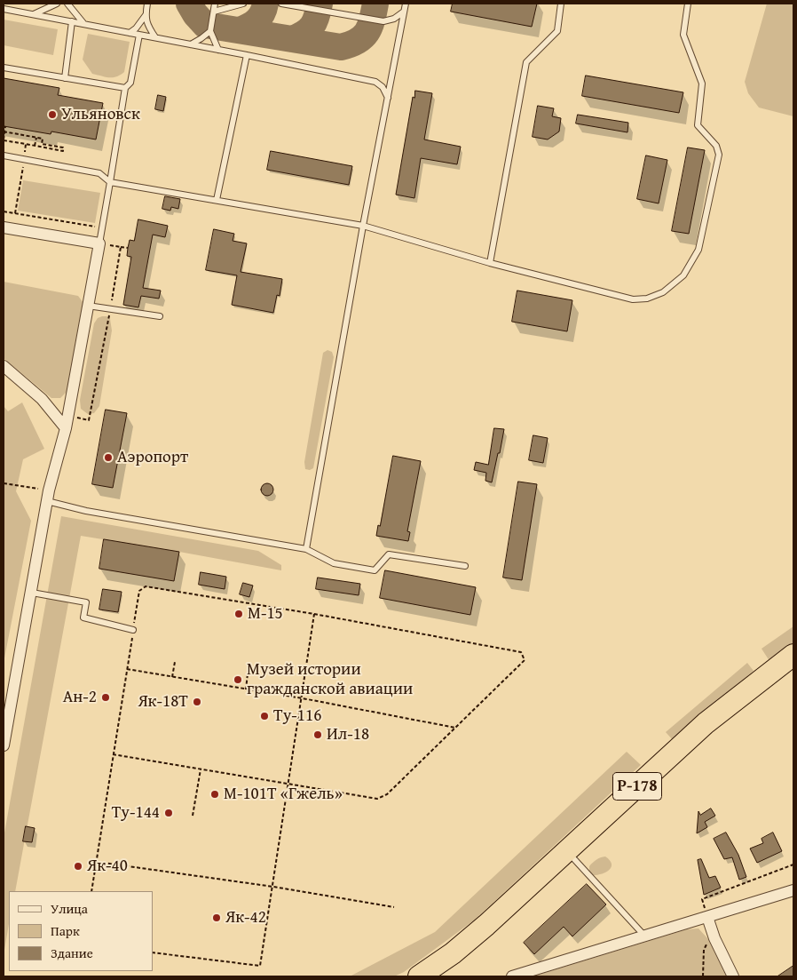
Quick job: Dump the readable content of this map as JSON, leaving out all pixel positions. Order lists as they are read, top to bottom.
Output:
{
  "streets": {
    "highway": ["Р-178"]
  },
  "places": [
    "Ульяновск",
    "Аэропорт",
    "М-15",
    "Музей истории гражданской авиации",
    "Ан-2",
    "Як-18Т",
    "Ту-116",
    "Ил-18",
    "М-101Т «Гжель»",
    "Ту-144",
    "Як-40",
    "Як-42"
  ],
  "legend": ["Улица", "Парк", "Здание"]
}
